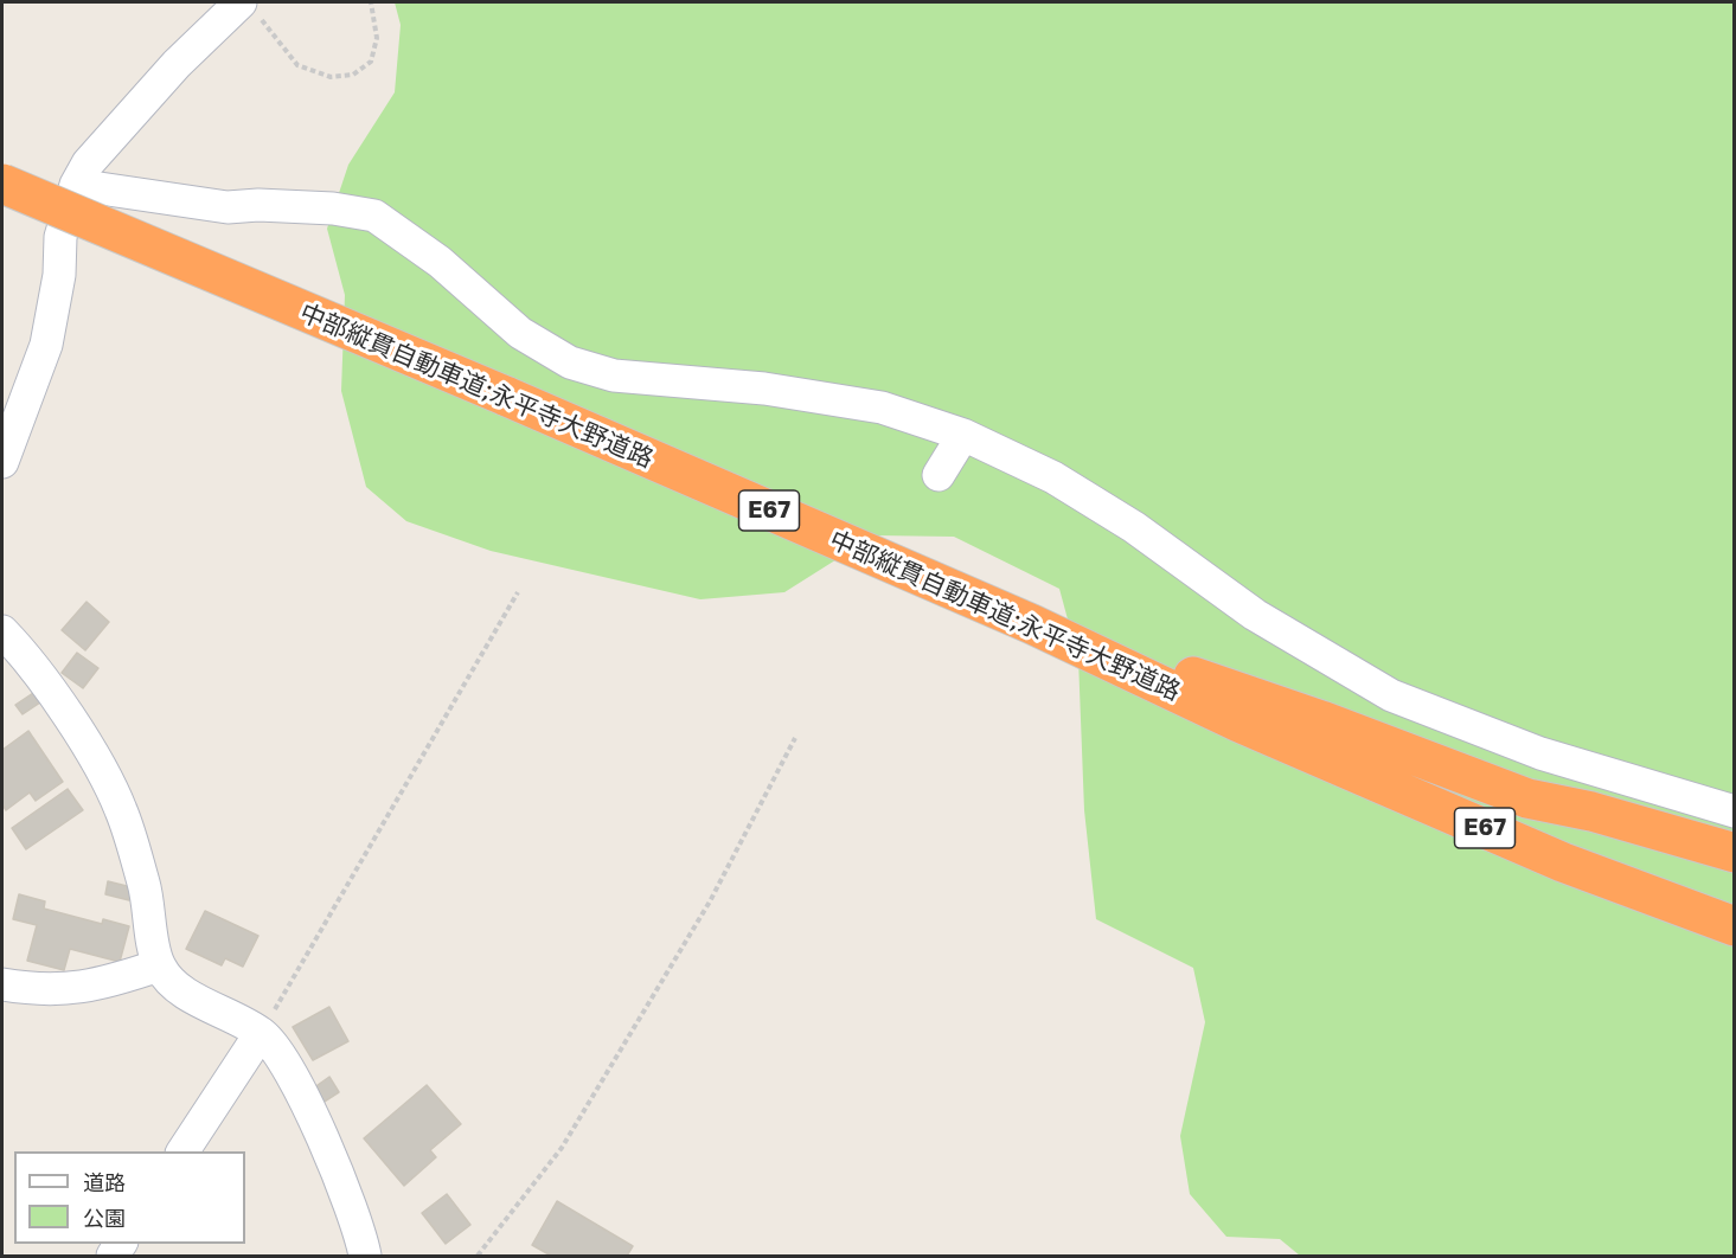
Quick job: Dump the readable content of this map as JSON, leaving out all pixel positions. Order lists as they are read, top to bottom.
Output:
{
  "streets": {
    "highway": ["中部縦貫自動車道;永平寺大野道路", "E67"]
  },
  "legend": ["道路", "公園"]
}
